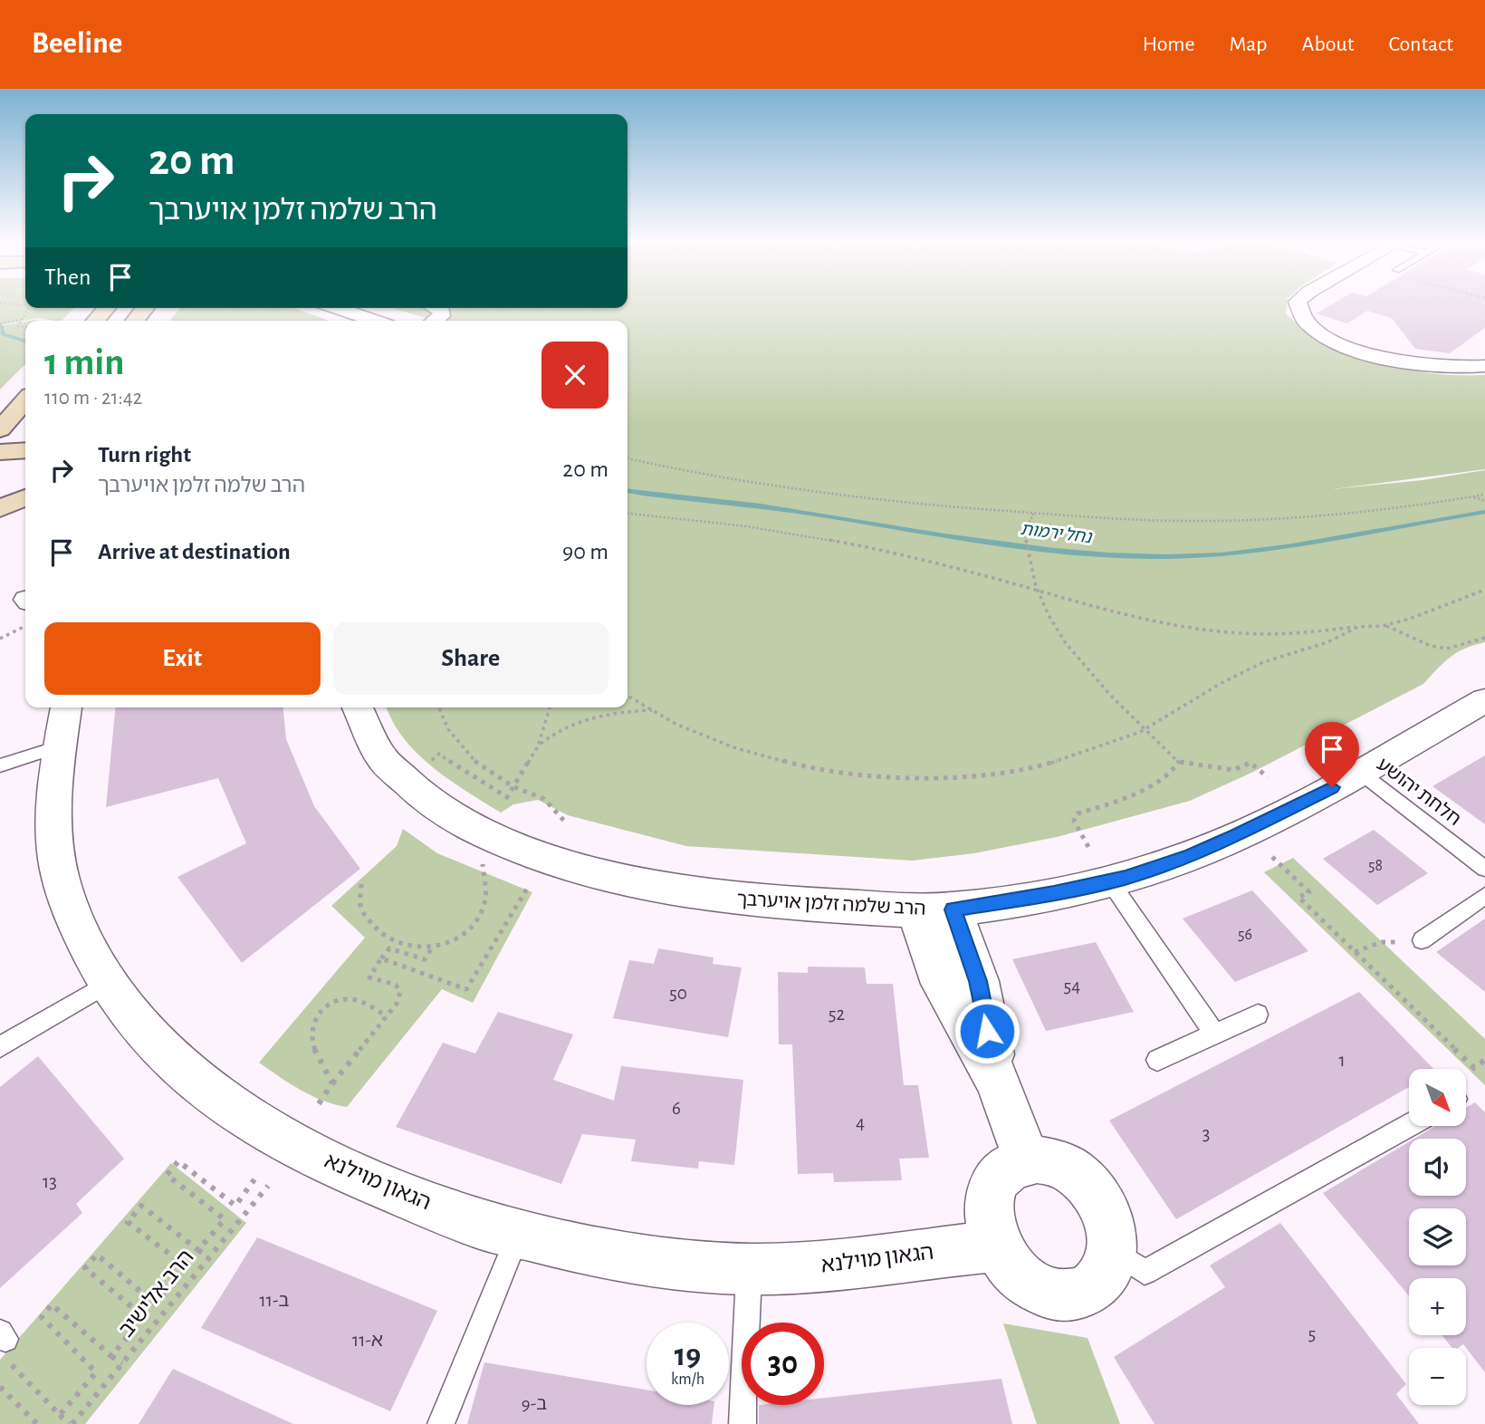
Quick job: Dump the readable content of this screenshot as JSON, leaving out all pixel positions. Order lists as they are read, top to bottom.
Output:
{
  "streets": {
    "street": ["הרב שלמה זלמן אויערבך", "הגאון מוילנא"],
    "lane": ["חלחת יהושע"],
    "path": ["הרב אלישיב"]
  },
  "crossings": [
    ["חלחת יהושע", "הרב שלמה זלמן אויערבך"]
  ],
  "water": ["נחל ירמות"],
  "house_numbers": [
    "58",
    "56",
    "54",
    "50",
    "52",
    "1",
    "6",
    "4",
    "3",
    "13",
    "11-ב",
    "5",
    "11-א",
    "9-ב"
  ],
  "north": "bottom right",
  "page": {
    "header": "Beeline",
    "nav": [
      "Home",
      "Map",
      "About",
      "Contact"
    ],
    "turn": ["20 m", "הרב שלמה זלמן אויערבך"],
    "then": "Then",
    "heading": ["1 min", "110 m · 21:42"],
    "list": [
      {
        "name": "Turn right",
        "note": "הרב שלמה זלמן אויערבך",
        "value": "20 m"
      },
      {
        "name": "Arrive at destination",
        "value": "90 m"
      }
    ],
    "buttons": ["Exit", "Share"],
    "map_buttons": ["+", "−"],
    "speed": "19 km/h",
    "limit": "30"
  }
}
